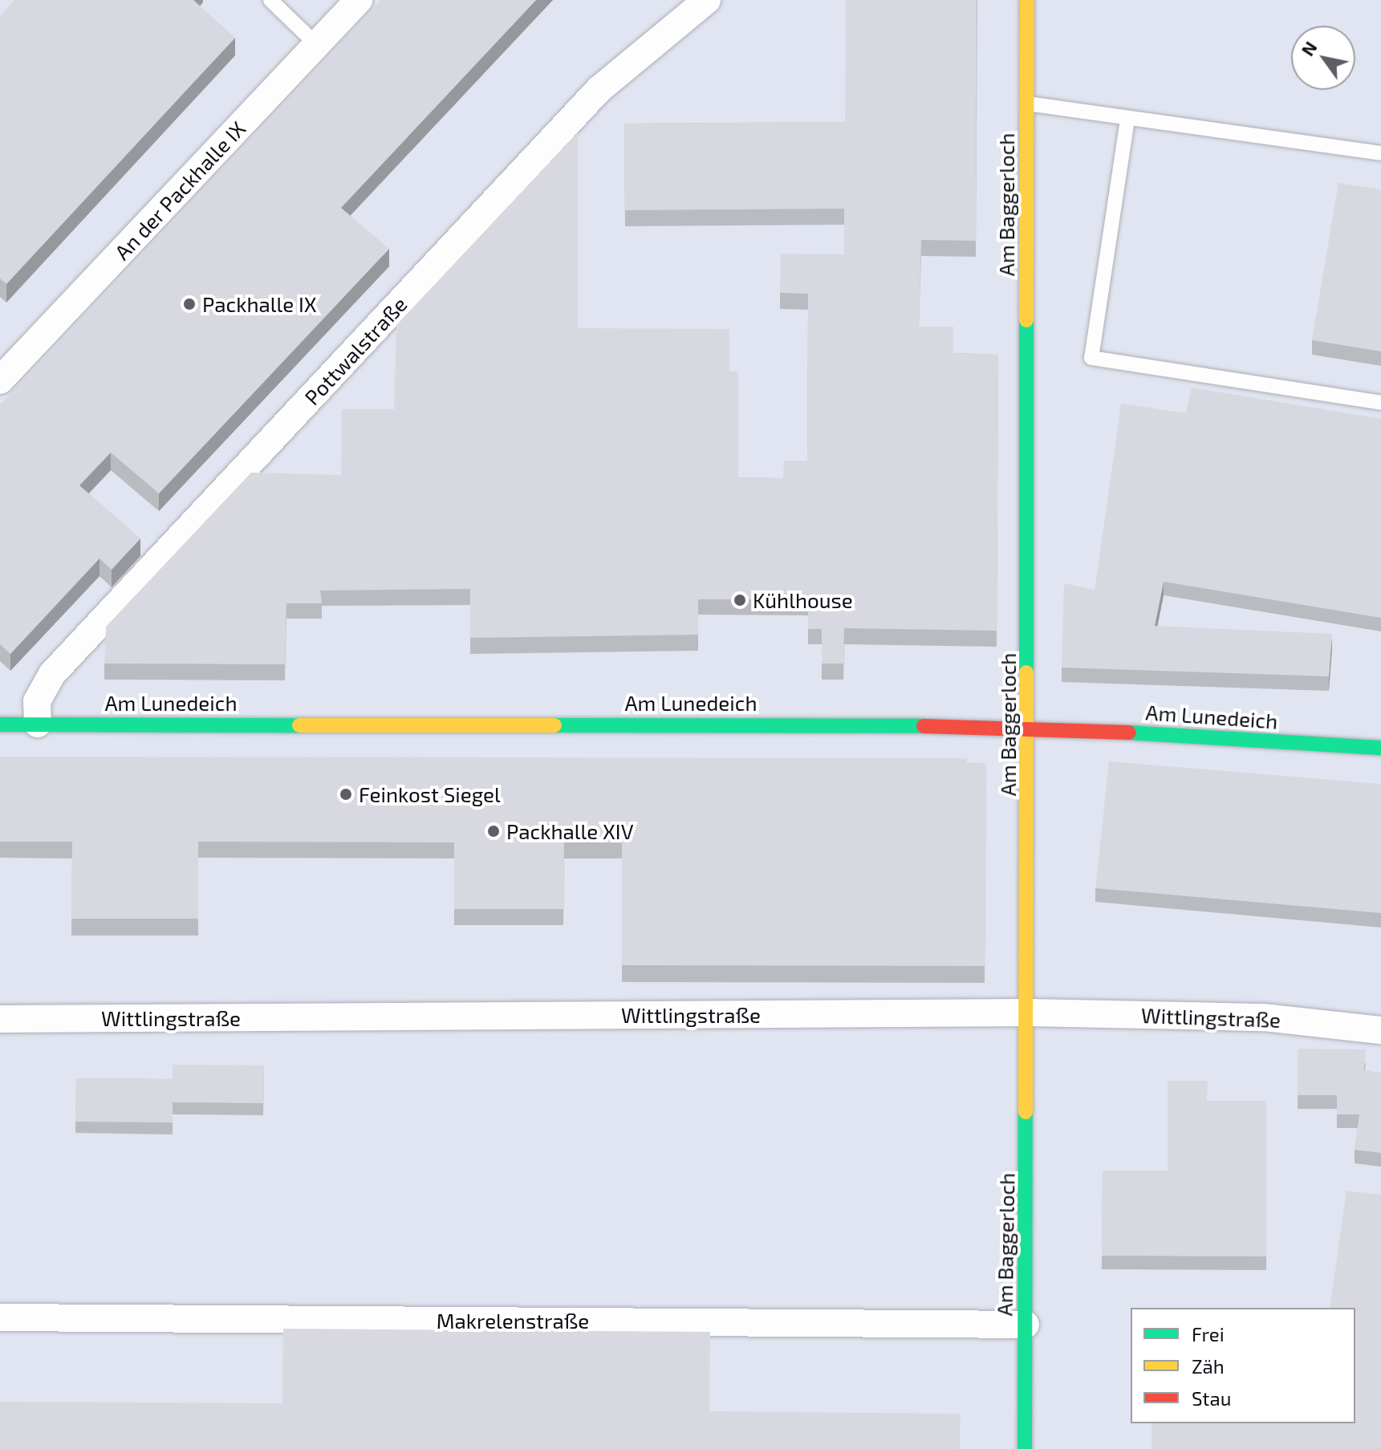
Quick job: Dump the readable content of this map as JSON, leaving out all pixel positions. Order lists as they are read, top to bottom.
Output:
{
  "streets": {
    "street": [
      "An der Packhalle IX",
      "Am Baggerloch",
      "Pottwalstraße",
      "Am Lunedeich",
      "Wittlingstraße",
      "Makrelenstraße"
    ]
  },
  "crossings": [
    ["Am Baggerloch", "Am Lunedeich"],
    ["Am Baggerloch", "Wittlingstraße"],
    ["Am Baggerloch", "Makrelenstraße"],
    ["Pottwalstraße", "Am Lunedeich"]
  ],
  "places": [
    "Packhalle IX",
    "Kühlhouse",
    "Feinkost Siegel",
    "Packhalle XIV"
  ],
  "legend": ["Frei", "Zäh", "Stau"],
  "north": "top left"
}
